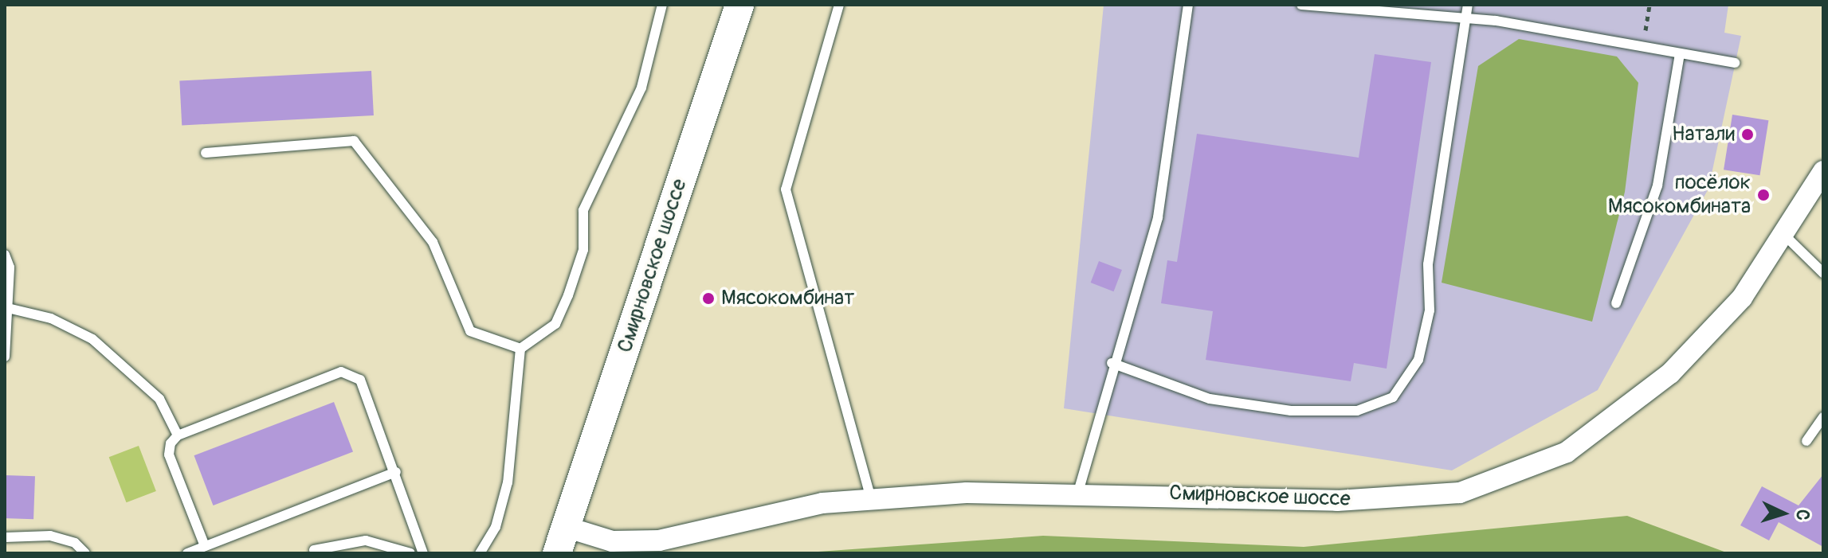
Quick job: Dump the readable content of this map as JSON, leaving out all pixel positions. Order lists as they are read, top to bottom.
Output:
{
  "streets": {
    "main road": ["Смирновское шоссе"]
  },
  "places": ["Натали", "посёлок Мясокомбината", "Мясокомбинат"],
  "north": "right"
}
